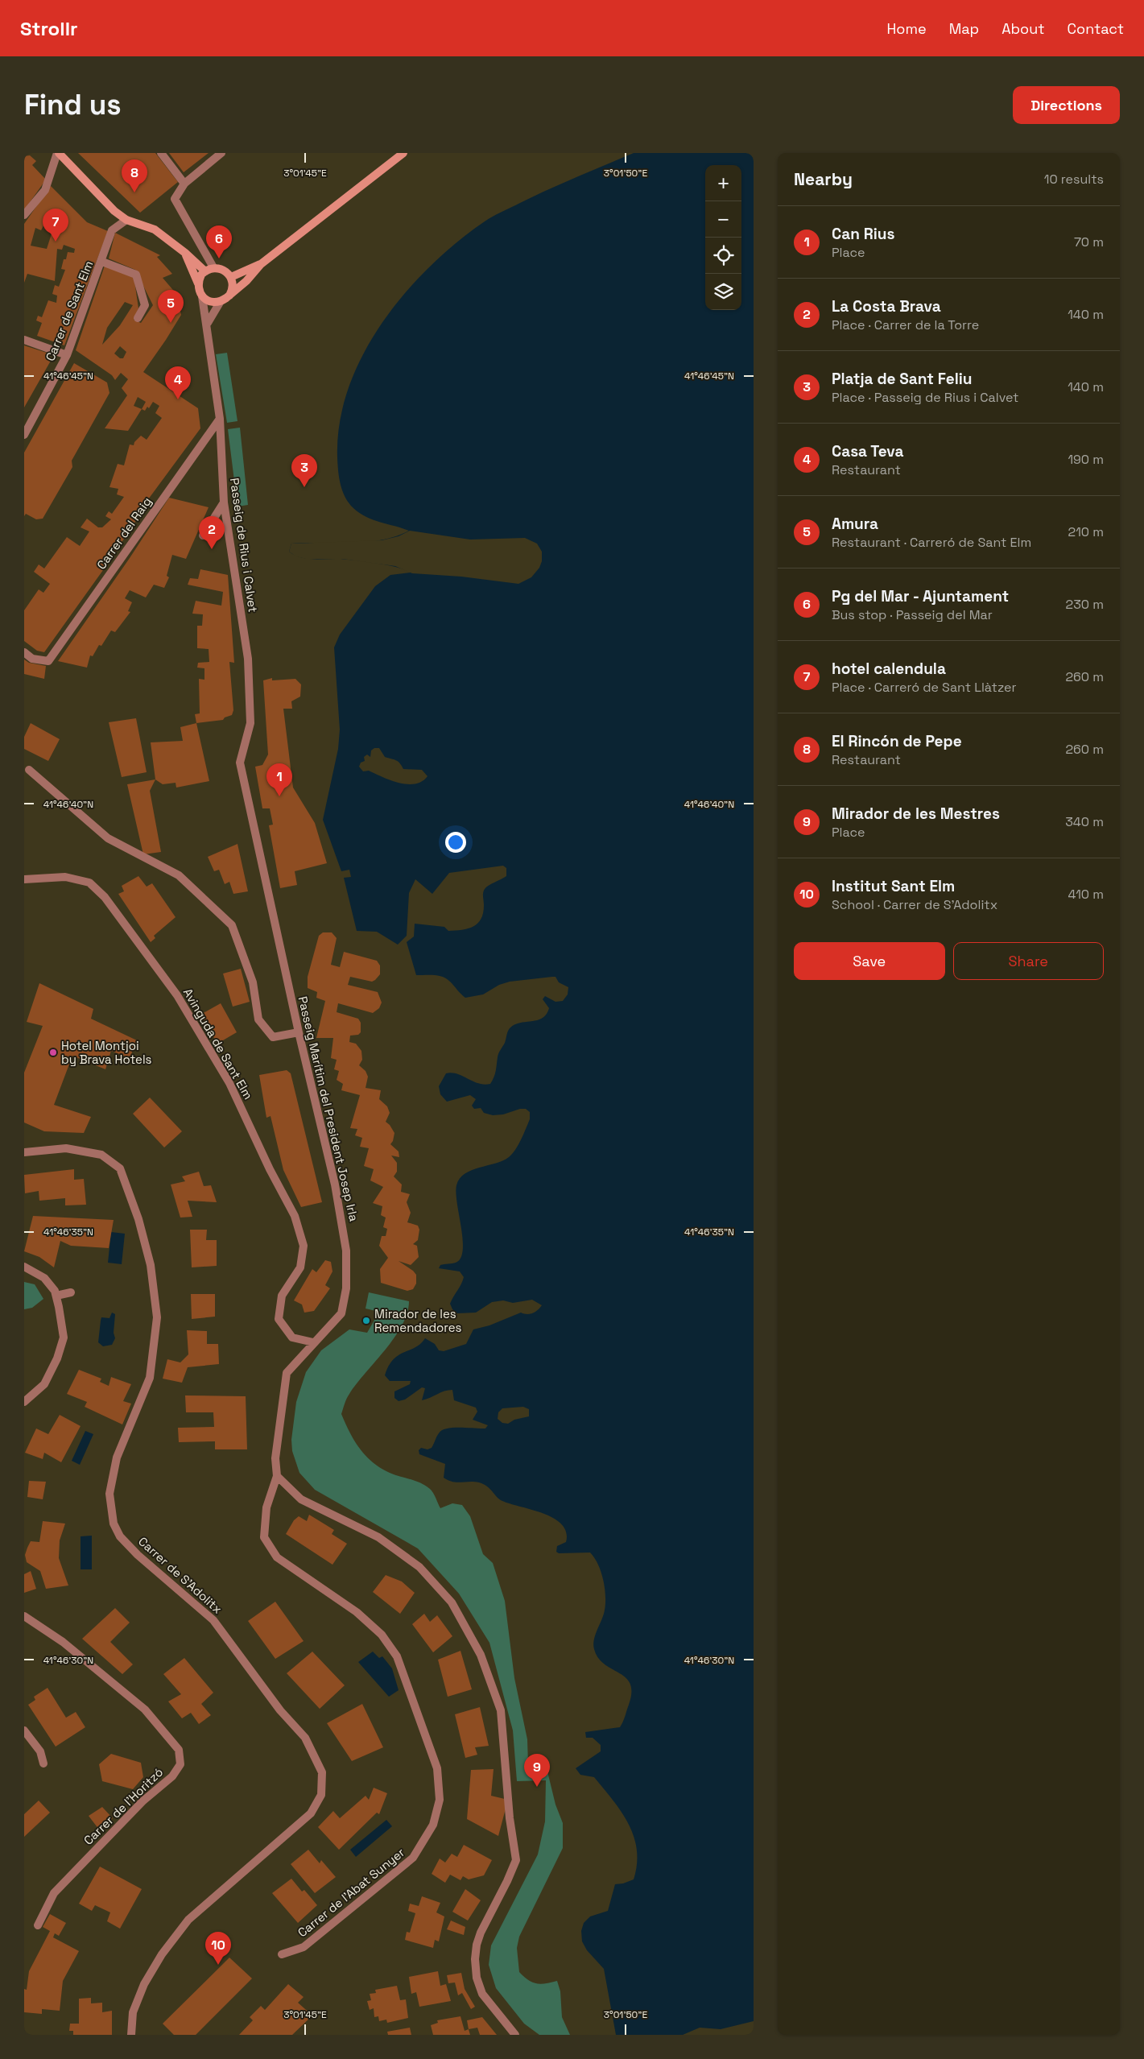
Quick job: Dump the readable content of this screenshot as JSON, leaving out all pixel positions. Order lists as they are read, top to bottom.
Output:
{
  "streets": {
    "street": [
      "Carrer de Sant Elm",
      "Carrer del Raig",
      "Passeig de Rius i Calvet",
      "Avinguda de Sant Elm",
      "Passeig Marítim del President Josep Irla",
      "Carrer de S'Adolitx",
      "Carrer de l'Horitzó",
      "Carrer de l'Abat Sunyer"
    ]
  },
  "crossings": [
    ["Carrer del Raig", "Passeig de Rius i Calvet"],
    ["Passeig de Rius i Calvet", "Passeig Marítim del President Josep Irla"],
    ["Avinguda de Sant Elm", "Passeig Marítim del President Josep Irla"],
    ["Passeig Marítim del President Josep Irla", "Carrer de l'Abat Sunyer"]
  ],
  "places": ["Hotel Montjoi by Brava Hotels", "Mirador de les Remendadores"],
  "page": {
    "header": "Strollr",
    "nav": [
      "Home",
      "Map",
      "About",
      "Contact"
    ],
    "buttons": [
      "Directions",
      ["Save", "Share"]
    ],
    "title": "Find us",
    "heading": ["Nearby", "10 results"],
    "pins": [
      "8",
      "7",
      "6",
      "5",
      "4",
      "3",
      "2",
      "1",
      "9",
      "10"
    ],
    "map_buttons": ["+", "−"],
    "list": [
      {
        "mark": "1",
        "name": "Can Rius",
        "note": "Place",
        "value": "70 m"
      },
      {
        "mark": "2",
        "name": "La Costa Brava",
        "note": "Place · Carrer de la Torre",
        "value": "140 m"
      },
      {
        "mark": "3",
        "name": "Platja de Sant Feliu",
        "note": "Place · Passeig de Rius i Calvet",
        "value": "140 m"
      },
      {
        "mark": "4",
        "name": "Casa Teva",
        "note": "Restaurant",
        "value": "190 m"
      },
      {
        "mark": "5",
        "name": "Amura",
        "note": "Restaurant · Carreró de Sant Elm",
        "value": "210 m"
      },
      {
        "mark": "6",
        "name": "Pg del Mar - Ajuntament",
        "note": "Bus stop · Passeig del Mar",
        "value": "230 m"
      },
      {
        "mark": "7",
        "name": "hotel calendula",
        "note": "Place · Carreró de Sant Llàtzer",
        "value": "260 m"
      },
      {
        "mark": "8",
        "name": "El Rincón de Pepe",
        "note": "Restaurant",
        "value": "260 m"
      },
      {
        "mark": "9",
        "name": "Mirador de les Mestres",
        "note": "Place",
        "value": "340 m"
      },
      {
        "mark": "10",
        "name": "Institut Sant Elm",
        "note": "School · Carrer de S'Adolitx",
        "value": "410 m"
      }
    ]
  },
  "coordinates": [
    "3°01'45\"E",
    "3°01'50\"E",
    "41°46'45\"N",
    "41°46'40\"N",
    "41°46'35\"N",
    "41°46'30\"N"
  ]
}
